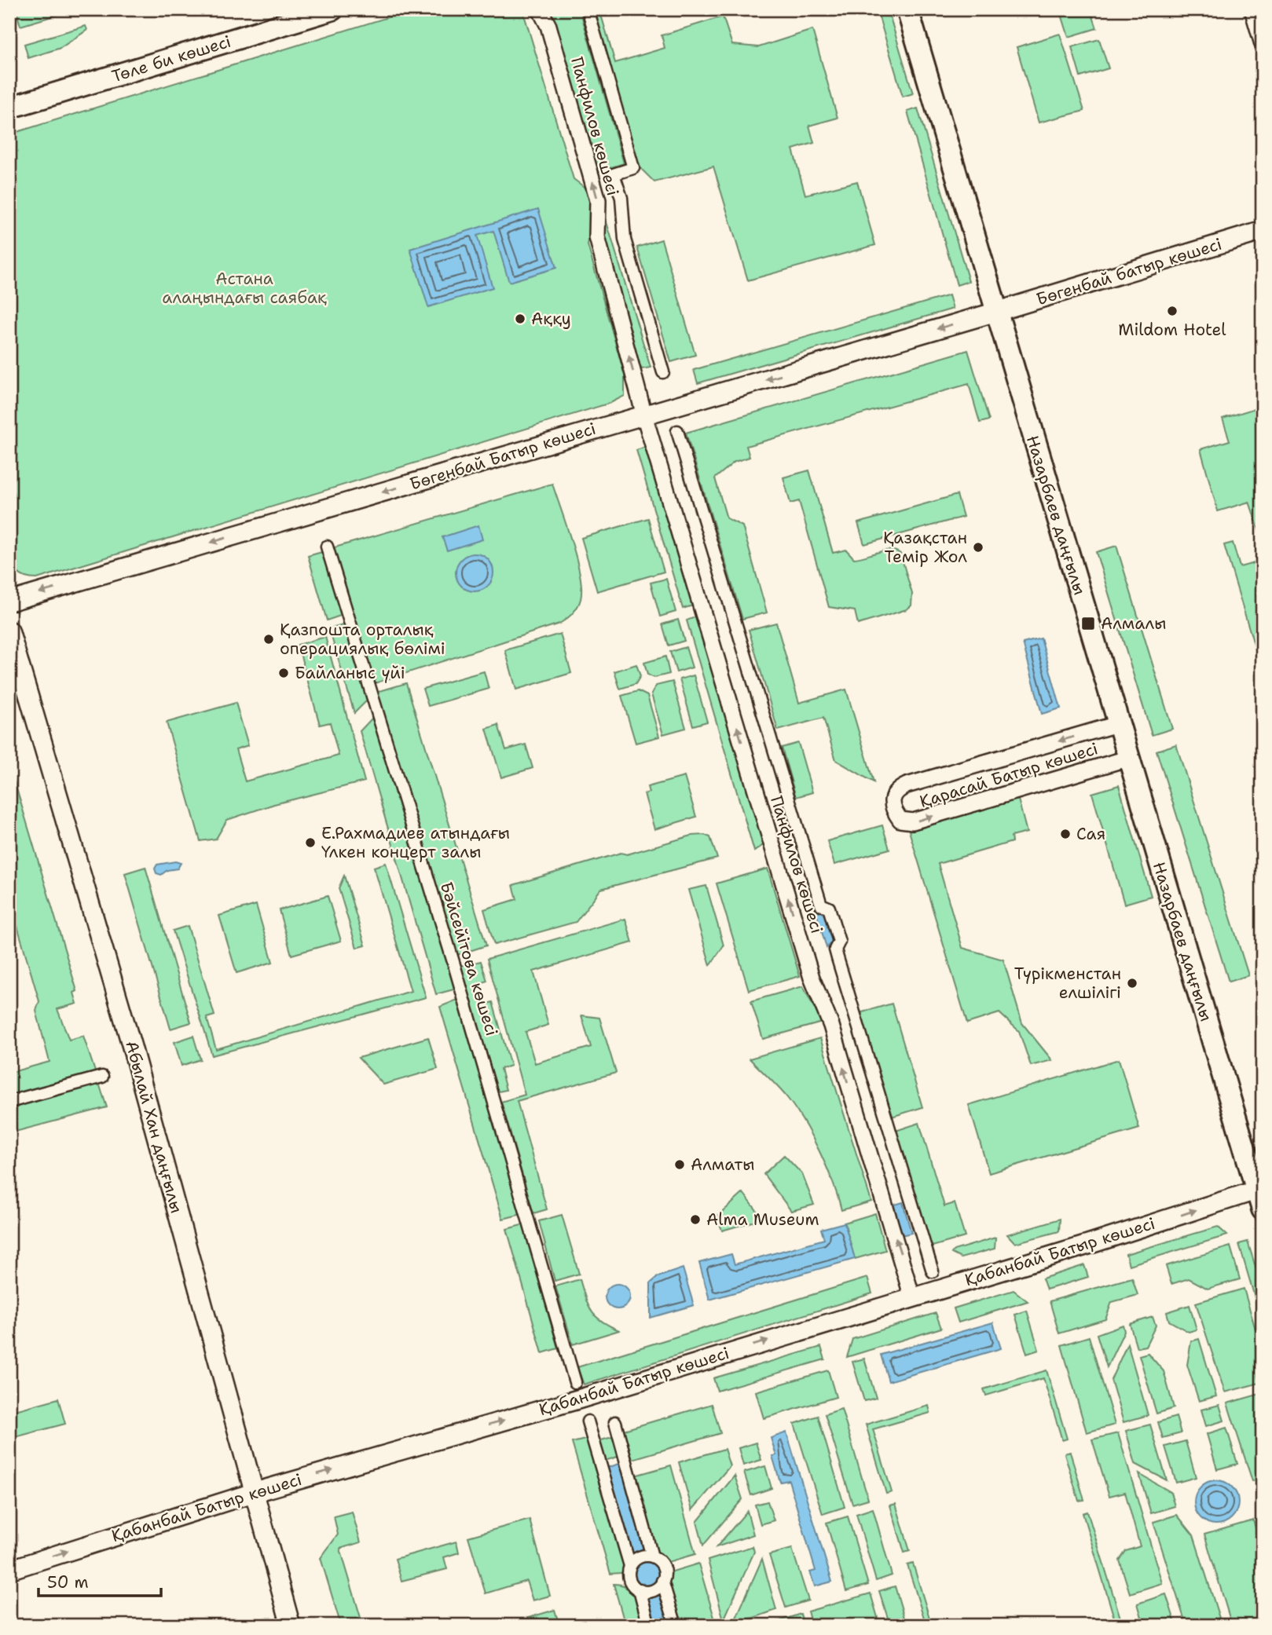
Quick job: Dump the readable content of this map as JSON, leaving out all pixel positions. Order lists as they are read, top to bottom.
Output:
{
  "streets": {
    "main road": ["Төле би көшесі", "Назарбаев даңғылы"],
    "street": [
      "Панфилов көшесі",
      "Бөгенбай батыр көшесі",
      "Бөгенбай Батыр көшесі",
      "Қарасай Батыр көшесі",
      "Бәйсейітова көшесі",
      "Абылай Хан даңғылы",
      "Қабанбай Батыр көшесі"
    ]
  },
  "crossings": [
    ["Панфилов көшесі", "Бөгенбай Батыр көшесі"],
    ["Панфилов көшесі", "Қабанбай Батыр көшесі"],
    ["Бөгенбай батыр көшесі", "Бөгенбай Батыр көшесі"],
    ["Бөгенбай батыр көшесі", "Назарбаев даңғылы"],
    ["Бөгенбай Батыр көшесі", "Назарбаев даңғылы"],
    ["Назарбаев даңғылы", "Қарасай Батыр көшесі"],
    ["Назарбаев даңғылы", "Қабанбай Батыр көшесі"],
    ["Абылай Хан даңғылы", "Қабанбай Батыр көшесі"]
  ],
  "one_way": ["Бөгенбай Батыр көшесі", "Қабанбай Батыр көшесі"],
  "parks": ["Астана алаңындағы саябақ"],
  "places": {
    "other": [
      "Mildom Hotel",
      "Аққу",
      "Қазақстан Темір Жол",
      "Қазпошта орталық операциялық бөлімі",
      "Байланыс үйі",
      "Сая",
      "Е.Рахмадиев атындағы Үлкен концерт залы",
      "Түрікменстан елшілігі",
      "Алматы",
      "Alma Museum"
    ],
    "transit": ["Алмалы"]
  },
  "scale_bar": "50 m"
}
